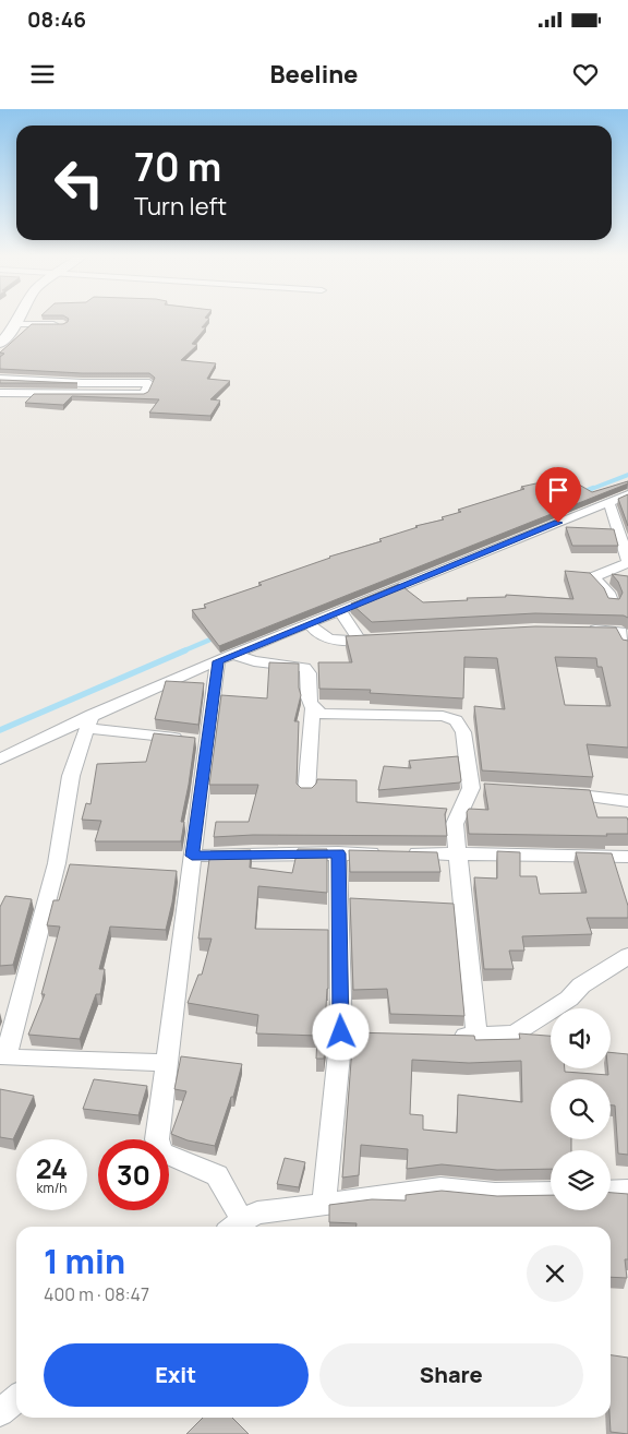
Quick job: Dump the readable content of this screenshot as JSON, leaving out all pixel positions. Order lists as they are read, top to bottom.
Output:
{
  "page": {
    "status": "08:46",
    "header": "Beeline",
    "turn": ["70 m", "Turn left"],
    "speed": "24 km/h",
    "limit": "30",
    "heading": ["1 min", "400 m · 08:47"],
    "buttons": ["Exit", "Share"]
  }
}
